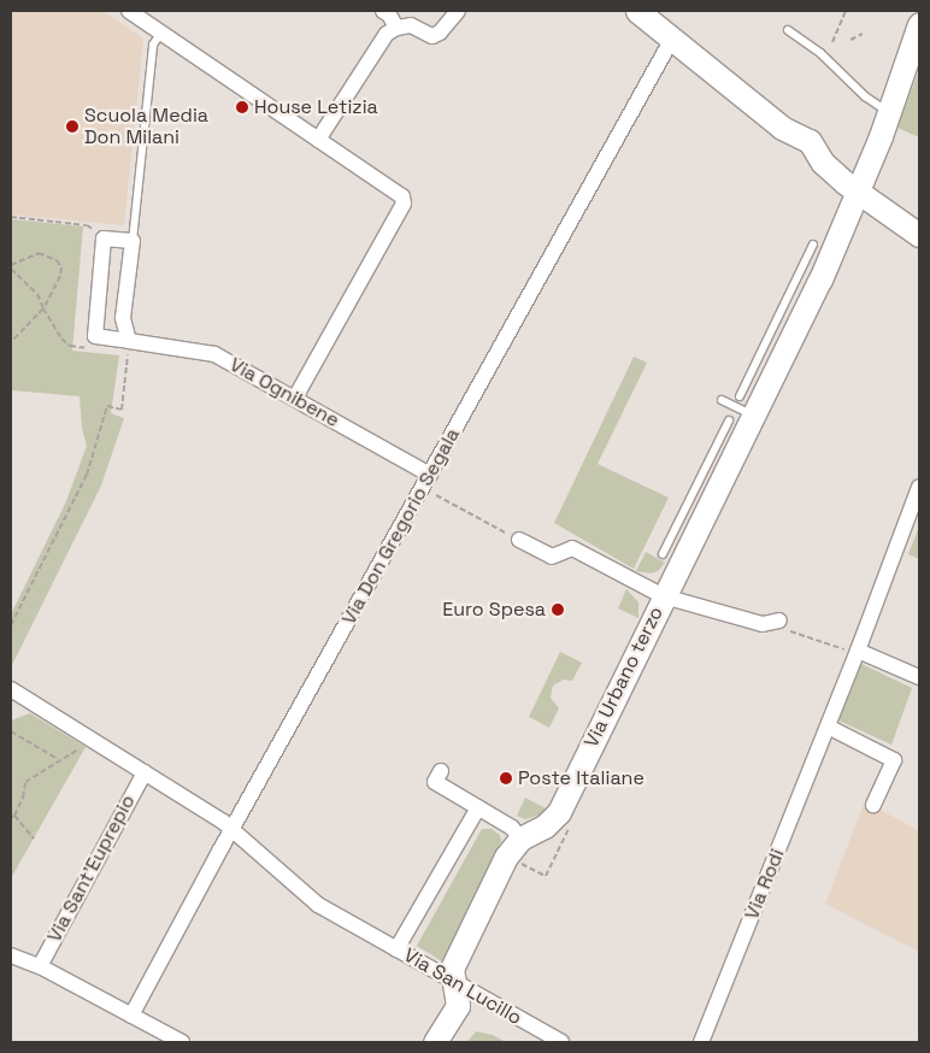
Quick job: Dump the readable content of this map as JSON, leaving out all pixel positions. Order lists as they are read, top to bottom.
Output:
{
  "streets": {
    "street": [
      "Via Ognibene",
      "Via Don Gregorio Segala",
      "Via Urbano terzo",
      "Via Sant'Euprepio",
      "Via Rodi",
      "Via San Lucillo"
    ]
  },
  "crossings": [
    ["Via Ognibene", "Via Don Gregorio Segala"],
    ["Via Don Gregorio Segala", "Via Sant'Euprepio"],
    ["Via Don Gregorio Segala", "Via San Lucillo"],
    ["Via Urbano terzo", "Via San Lucillo"],
    ["Via Sant'Euprepio", "Via San Lucillo"]
  ],
  "places": [
    "House Letizia",
    "Scuola Media Don Milani",
    "Euro Spesa",
    "Poste Italiane"
  ]
}
